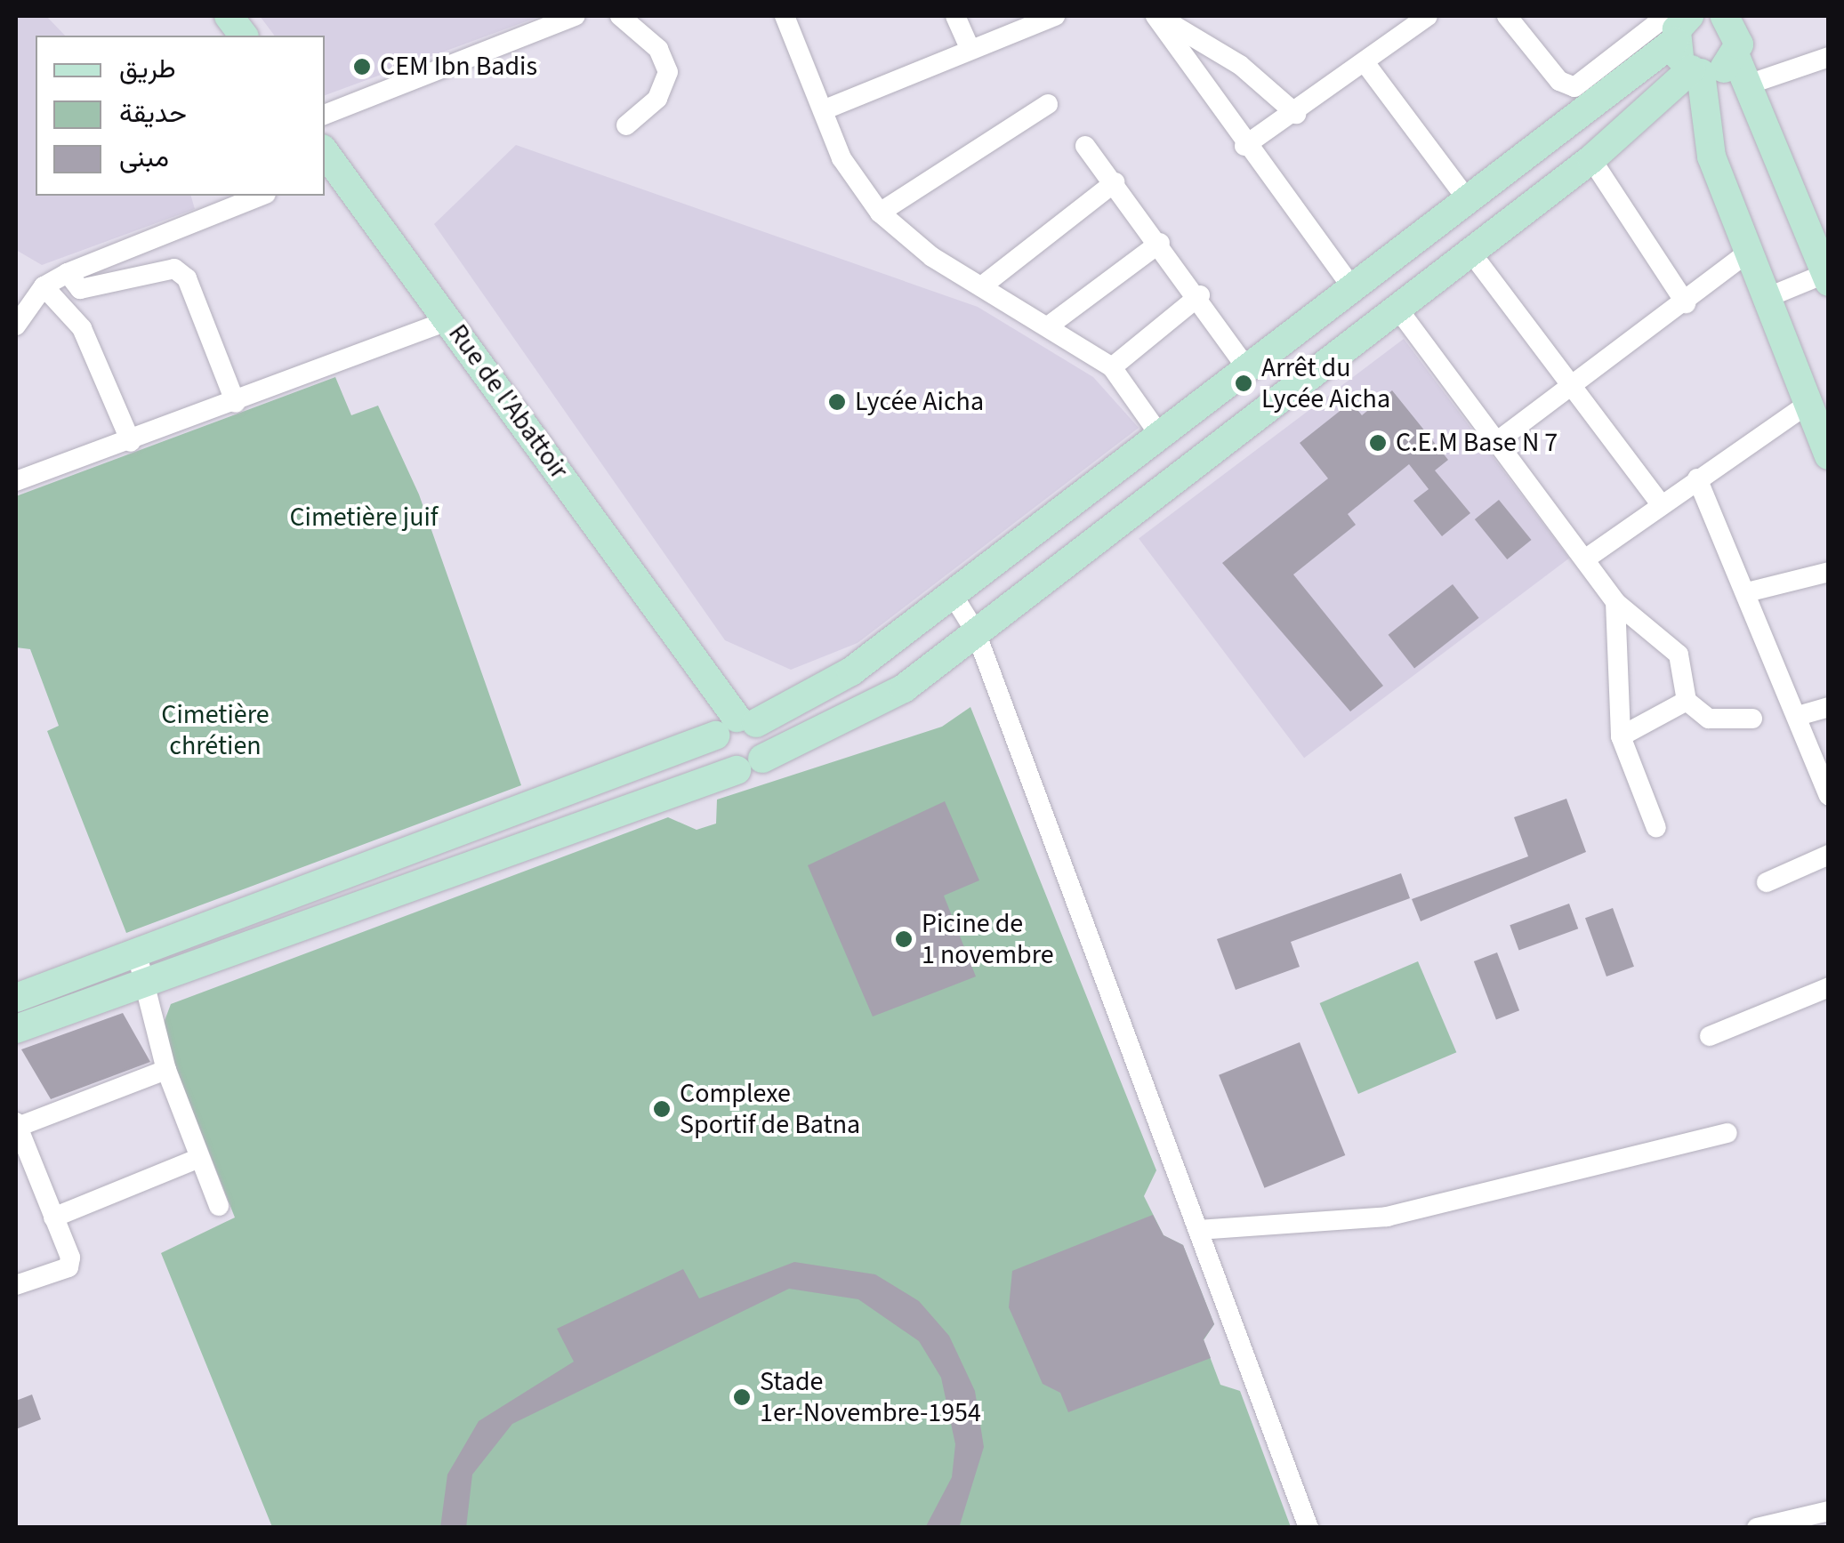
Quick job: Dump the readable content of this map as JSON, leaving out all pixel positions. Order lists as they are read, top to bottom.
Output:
{
  "streets": {
    "street": ["Rue de l'Abattoir"]
  },
  "parks": ["Cimetière juif", "Cimetière chrétien"],
  "places": [
    "CEM Ibn Badis",
    "Arrêt du Lycée Aicha",
    "Lycée Aicha",
    "C.E.M Base N 7",
    "Picine de 1 novembre",
    "Complexe Sportif de Batna",
    "Stade 1er-Novembre-1954"
  ],
  "legend": ["طريق", "حديقة", "مبنى"]
}
